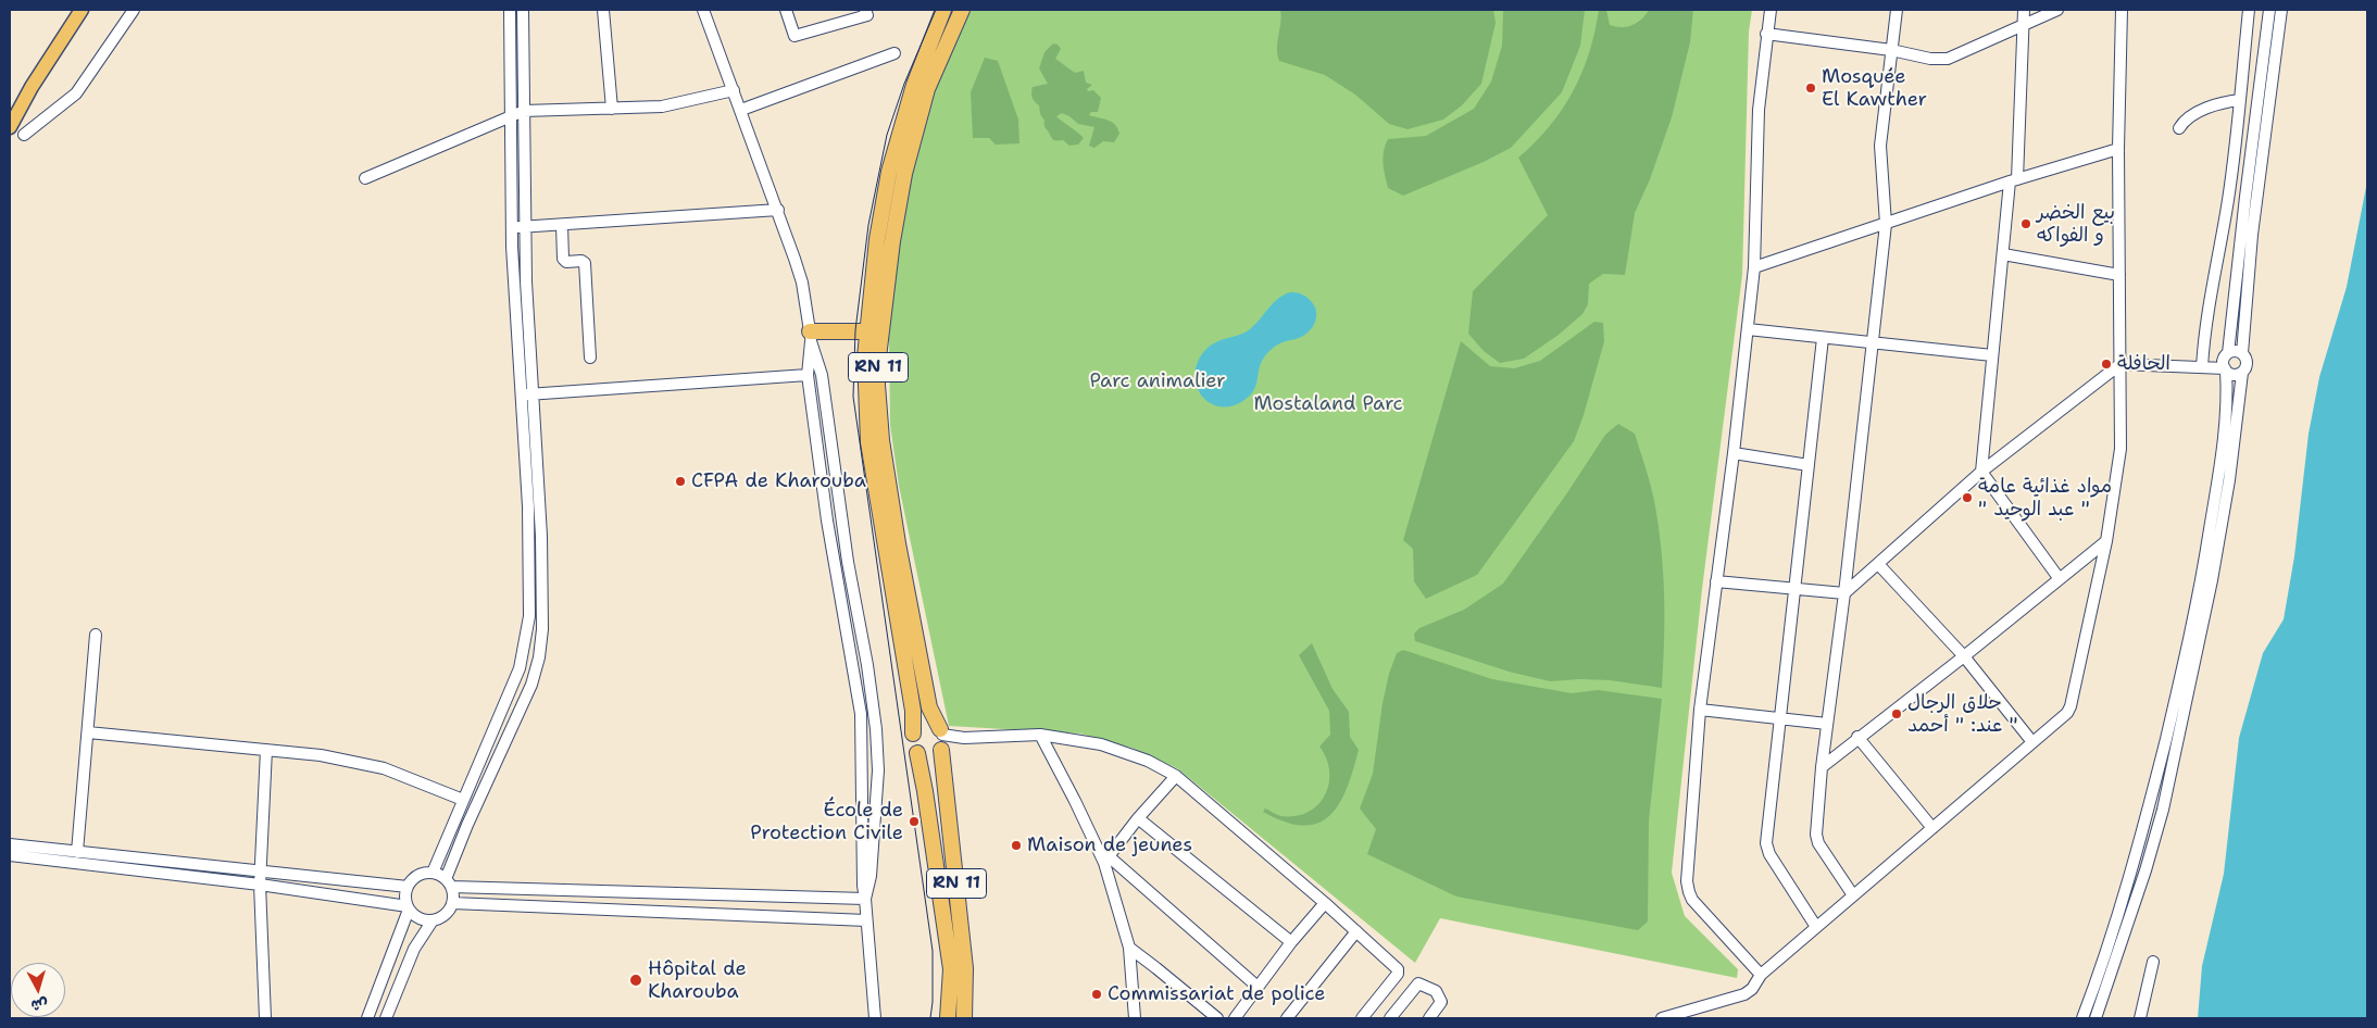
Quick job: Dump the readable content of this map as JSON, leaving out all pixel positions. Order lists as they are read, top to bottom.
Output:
{
  "streets": {
    "highway": ["RN 11"]
  },
  "parks": ["Parc animalier", "Mostaland Parc"],
  "places": [
    "Mosquée El Kawther",
    "بيع الخضر و الفواكه",
    "الحافلة",
    "CFPA de Kharouba",
    "مواد غذائية عامة \" عبد الوحيد \"",
    "حلاق الرجال عند: \" أحمد \"",
    "École de Protection Civile",
    "Maison de jeunes",
    "Hôpital de Kharouba",
    "Commissariat de police"
  ],
  "north": "bottom"
}
